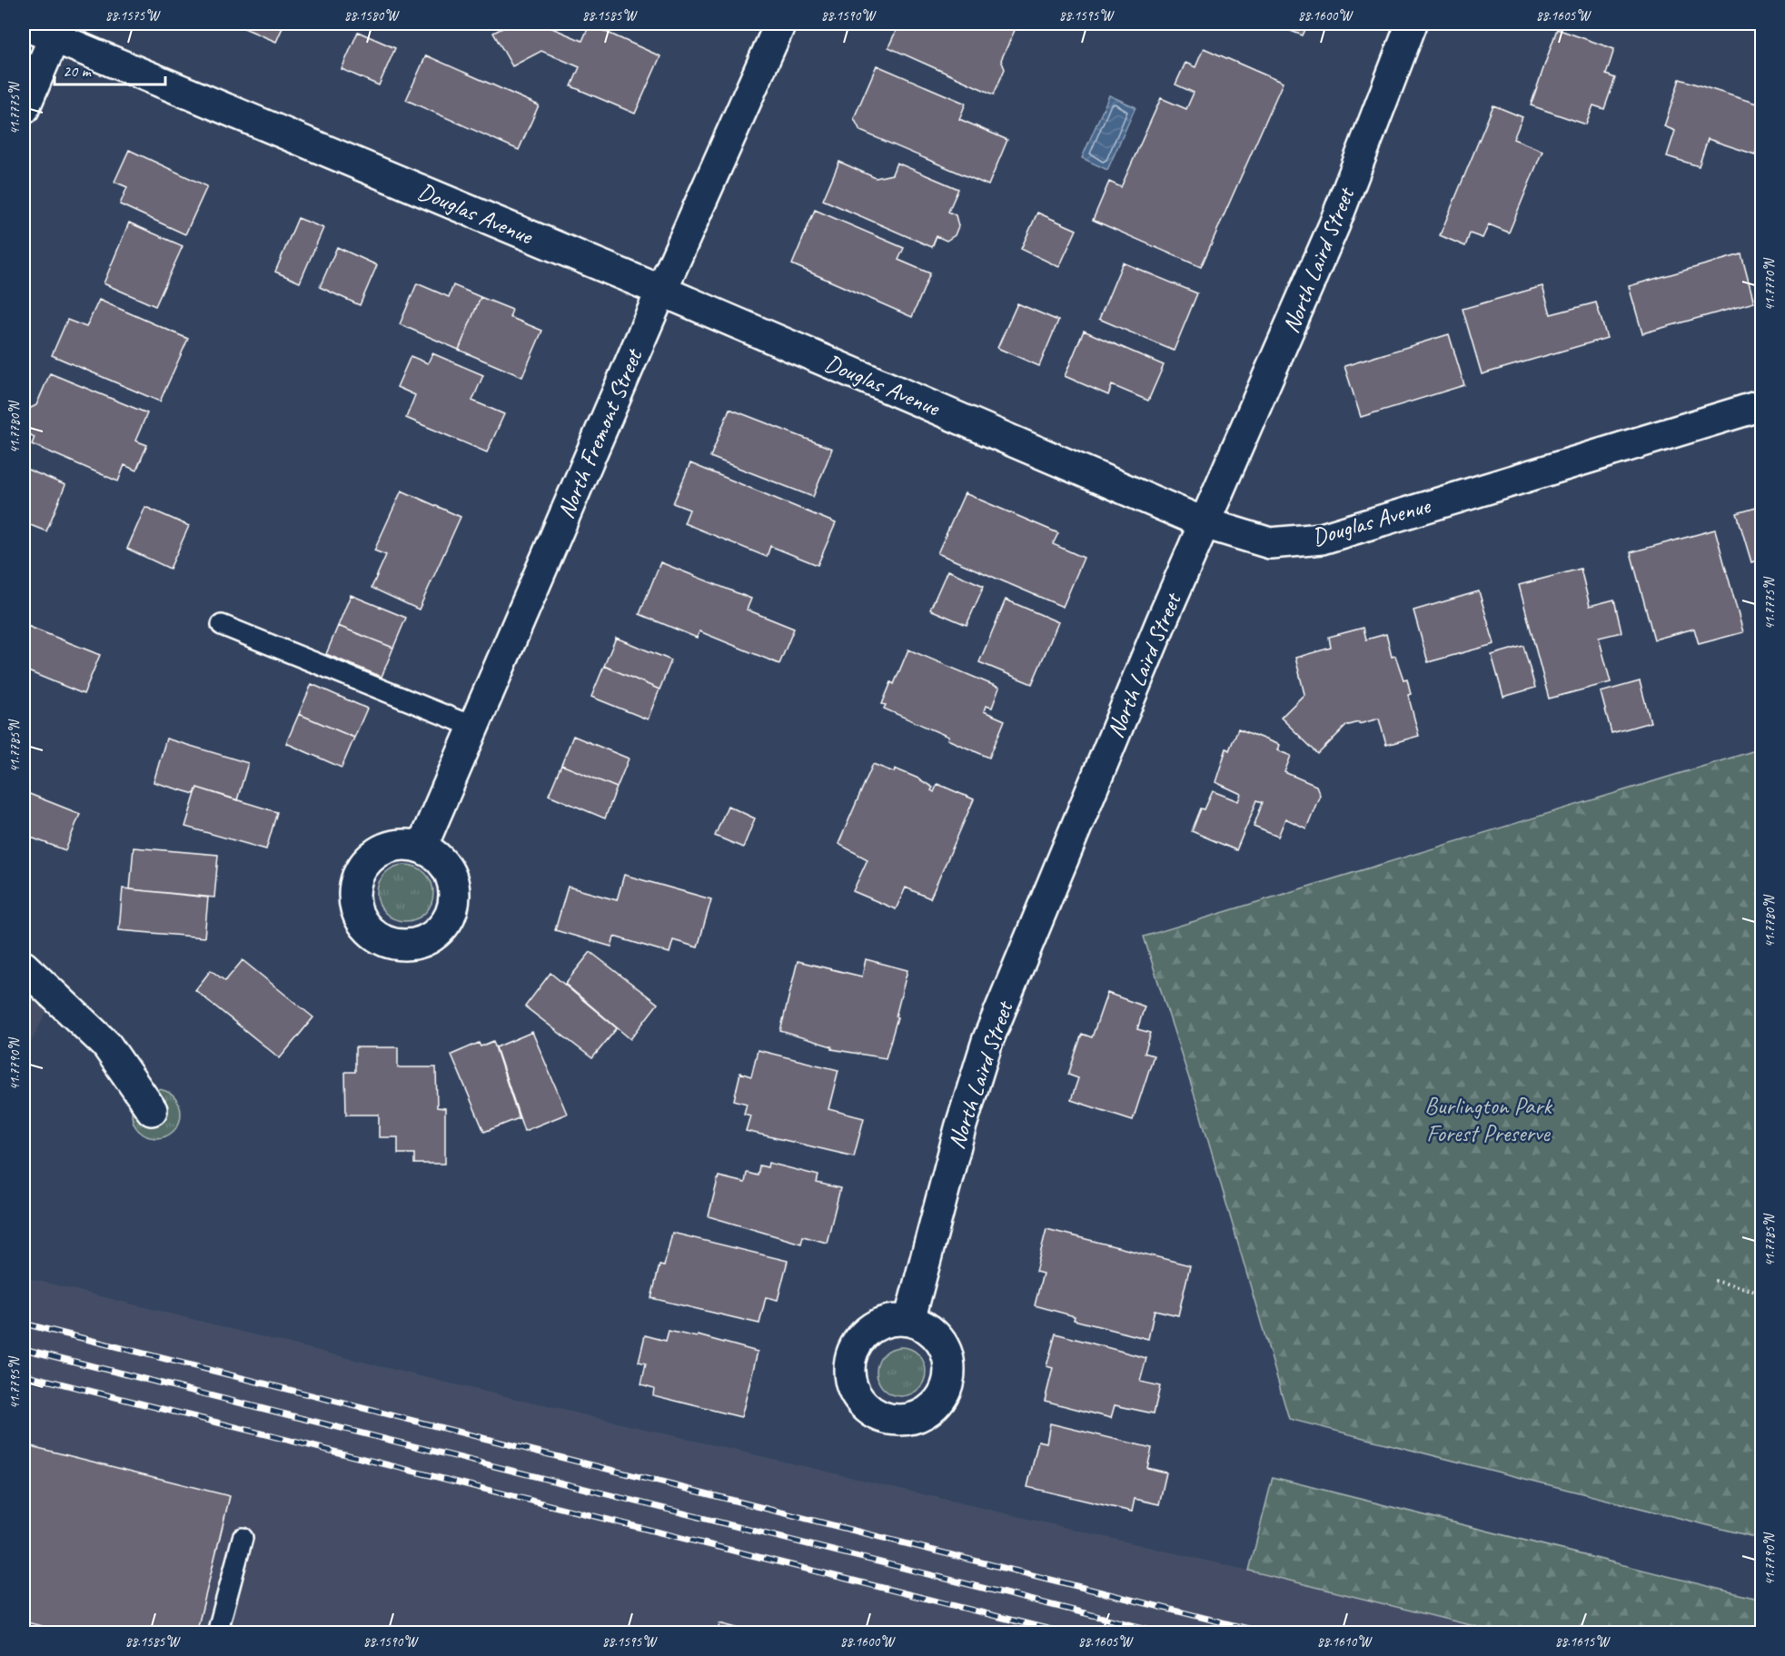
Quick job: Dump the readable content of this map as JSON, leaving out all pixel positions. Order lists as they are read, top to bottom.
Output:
{
  "streets": {
    "street": ["Douglas Avenue", "North Laird Street", "North Fremont Street"]
  },
  "crossings": [
    ["Douglas Avenue", "North Laird Street"],
    ["Douglas Avenue", "North Fremont Street"]
  ],
  "parks": ["Burlington Park Forest Preserve"],
  "scale_bar": "20 m",
  "coordinates": [
    "88.1575°W",
    "88.1580°W",
    "88.1585°W",
    "88.1590°W",
    "88.1595°W",
    "88.1600°W",
    "88.1605°W",
    "41.7775°N",
    "41.7770°N",
    "41.7780°N",
    "41.7785°N",
    "41.7790°N",
    "41.7795°N",
    "88.1610°W",
    "88.1615°W"
  ]
}
